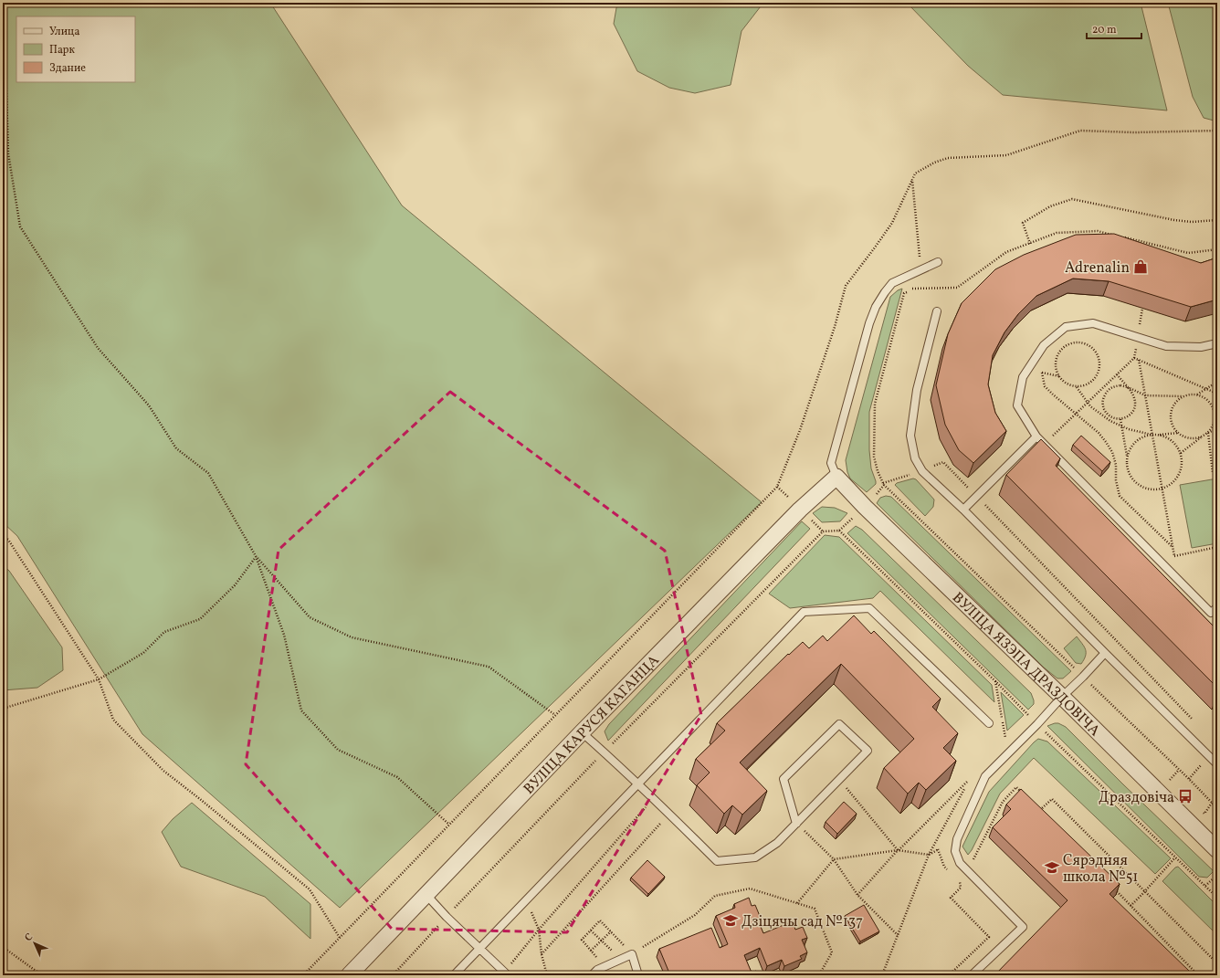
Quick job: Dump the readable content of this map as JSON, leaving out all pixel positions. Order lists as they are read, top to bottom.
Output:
{
  "streets": {
    "street": ["ВУЛІЦА ЯЗЭПА ДРАЗДОВІЧА", "ВУЛІЦА КАРУСЯ КАГАНЦА"]
  },
  "crossings": [
    ["ВУЛІЦА ЯЗЭПА ДРАЗДОВІЧА", "ВУЛІЦА КАРУСЯ КАГАНЦА"]
  ],
  "places": {
    "shop": ["Adrenalin"],
    "bus stop": ["Драздовіча"],
    "school or university": ["Сярэдняя школа №51", "Дзіцячы сад №137"]
  },
  "legend": ["Улица", "Парк", "Здание"],
  "scale_bar": "20 m",
  "north": "top left"
}
